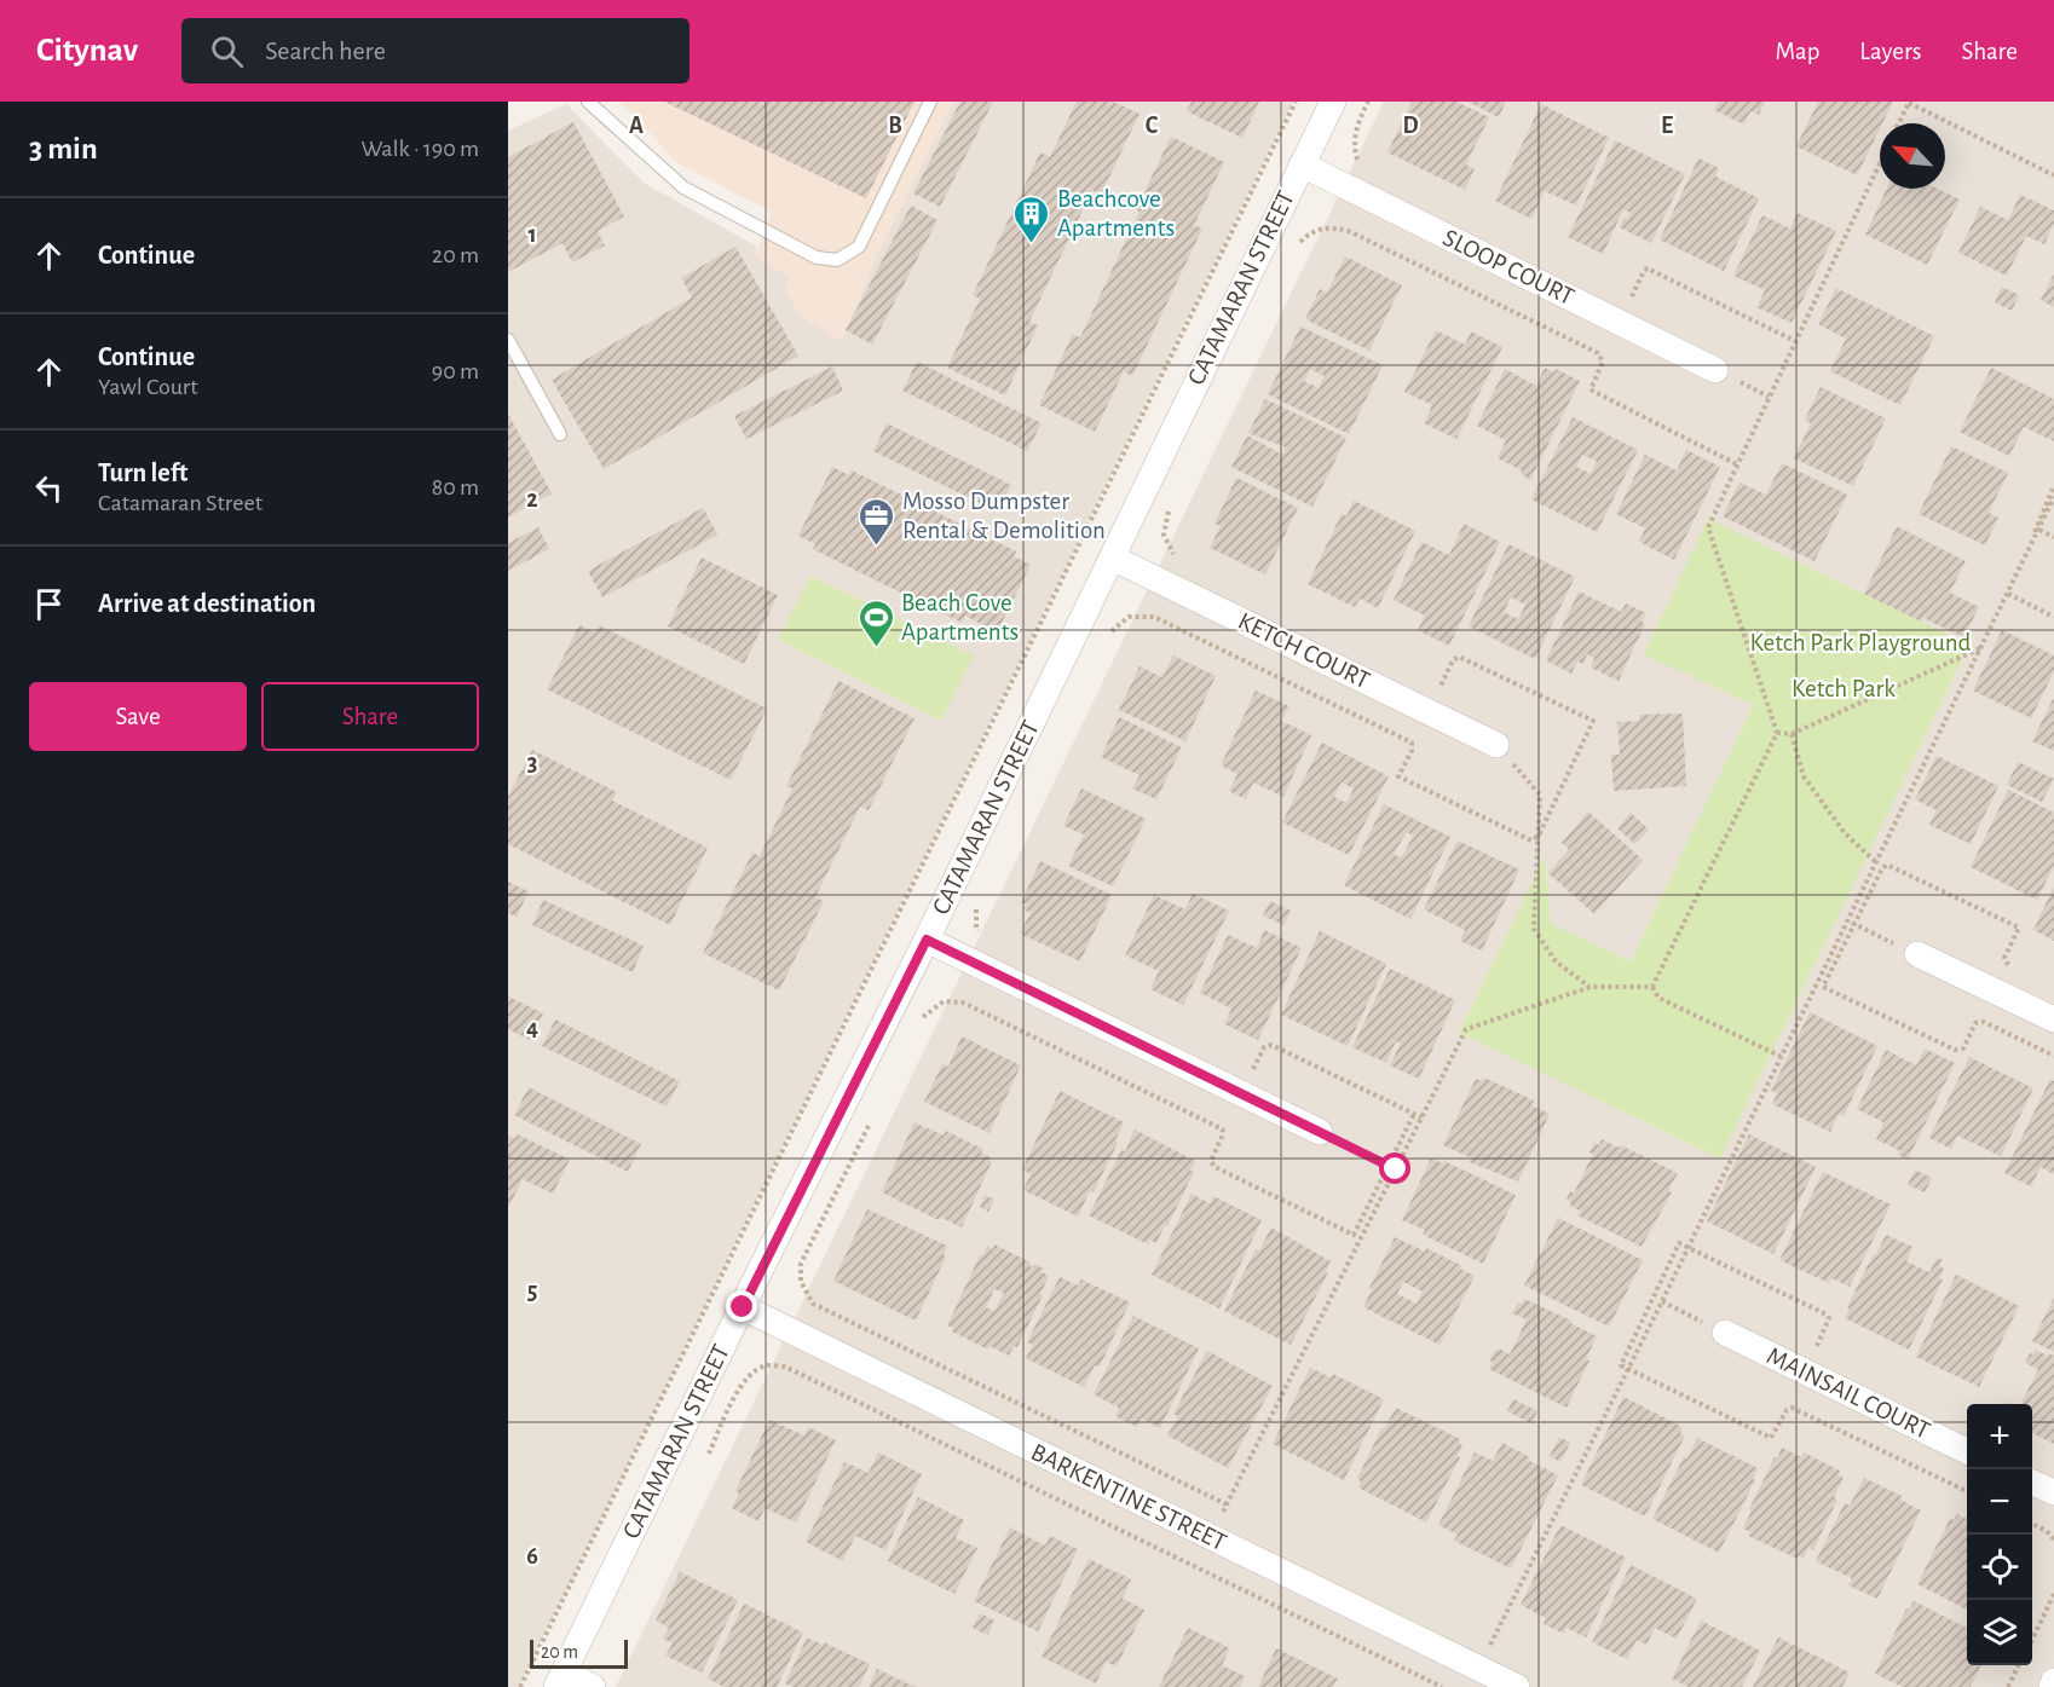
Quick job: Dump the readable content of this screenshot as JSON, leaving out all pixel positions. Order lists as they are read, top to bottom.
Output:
{
  "streets": {
    "street": [
      "SLOOP COURT",
      "CATAMARAN STREET",
      "KETCH COURT",
      "MAINSAIL COURT",
      "BARKENTINE STREET"
    ]
  },
  "crossings": [
    ["SLOOP COURT", "CATAMARAN STREET"],
    ["CATAMARAN STREET", "KETCH COURT"],
    ["CATAMARAN STREET", "BARKENTINE STREET"]
  ],
  "parks": ["Ketch Park Playground", "Ketch Park"],
  "places": {
    "building": ["Beachcove Apartments"],
    "office": ["Mosso Dumpster Rental & Demolition"],
    "sports": ["Beach Cove Apartments"]
  },
  "scale_bar": "20 m",
  "north": "top left",
  "page": {
    "header": "Citynav",
    "search": "Search here",
    "nav": ["Map", "Layers", "Share"],
    "heading": ["3 min", "Walk · 190 m"],
    "list": [
      ["Continue", "20 m"],
      ["Continue", "Yawl Court", "90 m"],
      ["Turn left", "Catamaran Street", "80 m"],
      "Arrive at destination"
    ],
    "buttons": ["Save", "Share"],
    "map_buttons": ["+", "−"],
    "scale": "20 m"
  },
  "grid": {
    "columns": [
      "A",
      "B",
      "C",
      "D",
      "E"
    ],
    "rows": [
      "1",
      "2",
      "3",
      "4",
      "5",
      "6"
    ]
  }
}
